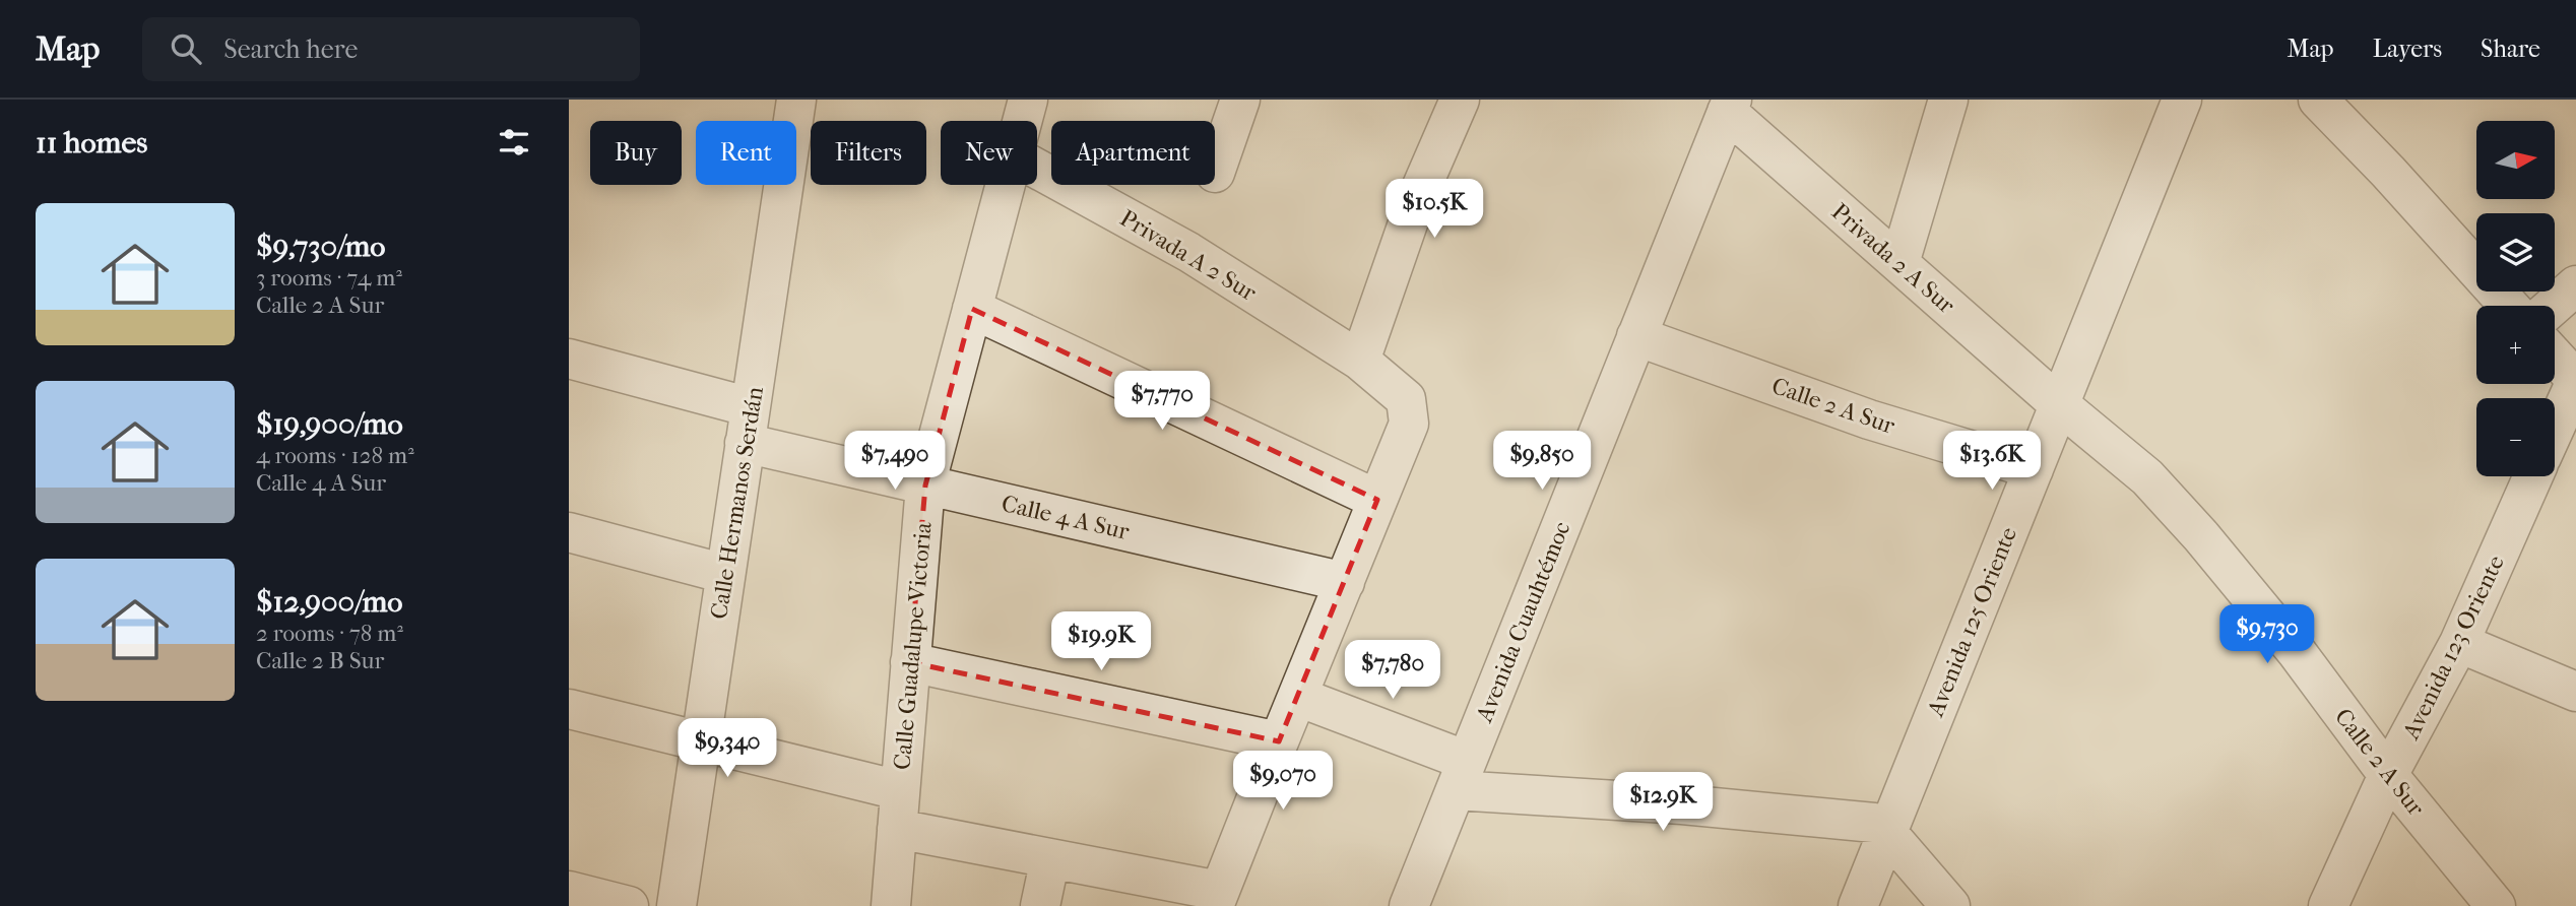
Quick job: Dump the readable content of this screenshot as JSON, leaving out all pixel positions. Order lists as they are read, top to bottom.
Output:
{
  "streets": {
    "street": [
      "Privada A 2 Sur",
      "Privada 2 A Sur",
      "Calle 2 A Sur",
      "Calle Hermanos Serdán",
      "Calle 4 A Sur",
      "Avenida Cuauhtémoc",
      "Avenida 125 Oriente",
      "Calle Guadalupe Victoria",
      "Avenida 123 Oriente"
    ]
  },
  "crossings": [
    ["Privada 2 A Sur", "Calle 2 A Sur"],
    ["Privada 2 A Sur", "Avenida Cuauhtémoc"],
    ["Privada 2 A Sur", "Avenida 125 Oriente"],
    ["Calle 2 A Sur", "Avenida Cuauhtémoc"],
    ["Calle 2 A Sur", "Avenida 125 Oriente"],
    ["Calle 2 A Sur", "Avenida 123 Oriente"],
    ["Calle Hermanos Serdán", "Calle 4 A Sur"],
    ["Calle 4 A Sur", "Calle Guadalupe Victoria"]
  ],
  "north": "right",
  "page": {
    "header": "Map",
    "search": "Search here",
    "nav": ["Map", "Layers", "Share"],
    "heading": "11 homes",
    "map_buttons": ["+", "−"],
    "chip": [
      "Buy",
      "Rent",
      "Filters",
      "New",
      "Apartment"
    ],
    "price": [
      "$10.5K",
      "$7,770",
      "$7,490",
      "$9,850",
      "$13.6K",
      "$9,730",
      "$19.9K",
      "$7,780",
      "$9,340",
      "$9,070",
      "$12.9K"
    ],
    "list": [
      {
        "name": "$9,730/mo",
        "note": "3 rooms · 74 m² · Calle 2 A Sur"
      },
      {
        "name": "$19,900/mo",
        "note": "4 rooms · 128 m² · Calle 4 A Sur"
      },
      {
        "name": "$12,900/mo",
        "note": "2 rooms · 78 m² · Calle 2 B Sur"
      }
    ]
  }
}
